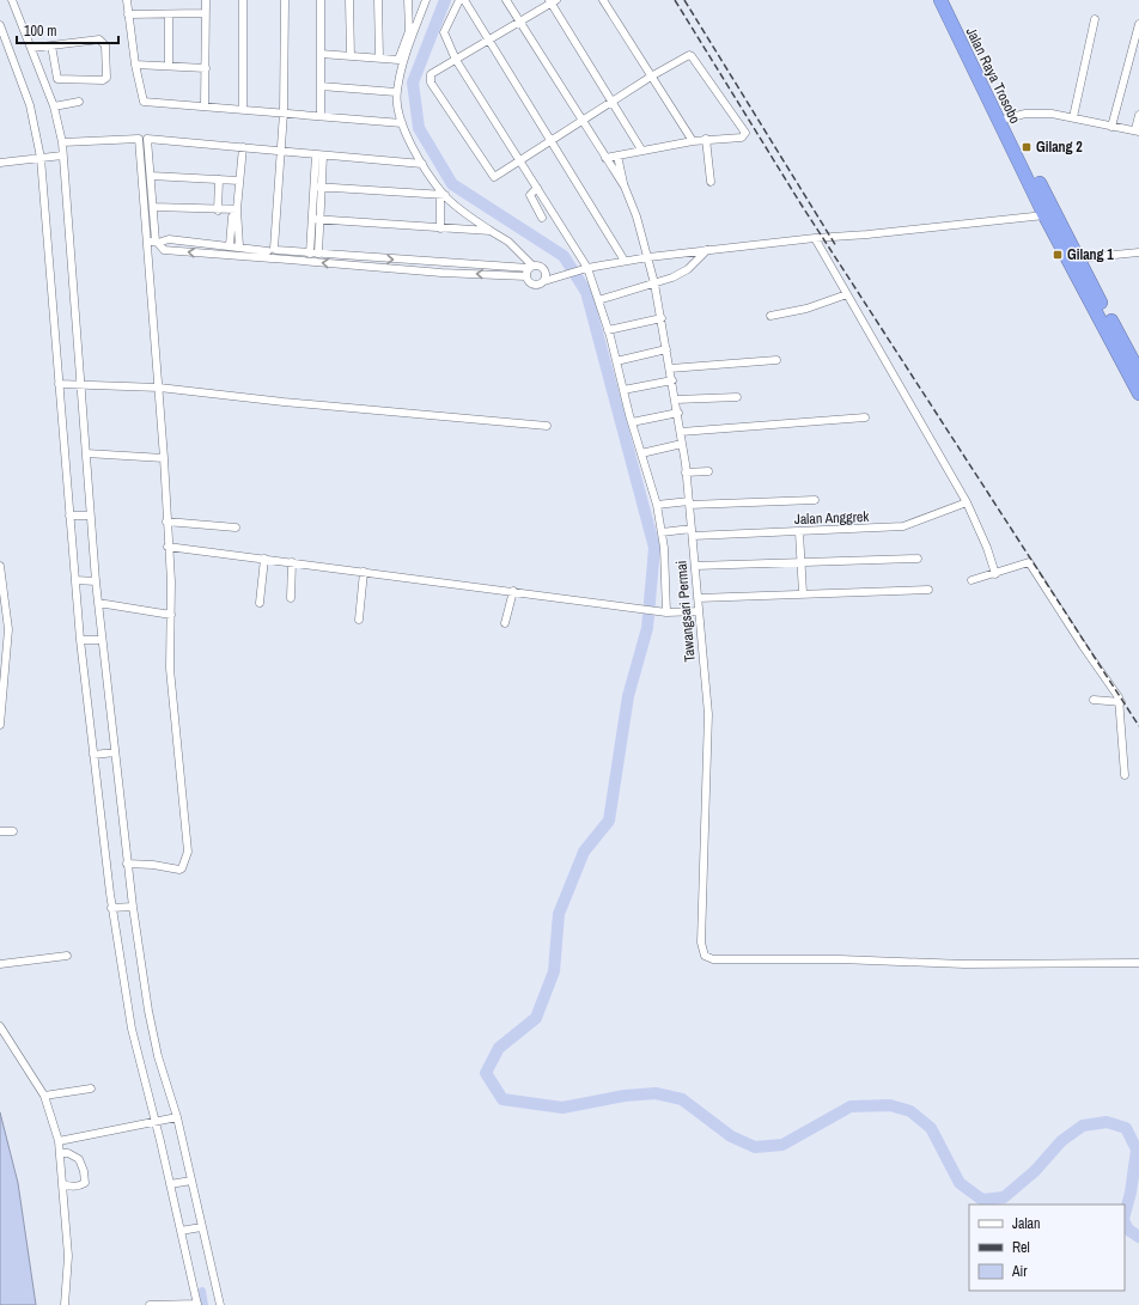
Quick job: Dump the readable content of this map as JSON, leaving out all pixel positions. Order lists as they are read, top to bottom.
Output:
{
  "streets": {
    "highway": ["Jalan Raya Trosobo"],
    "street": ["Jalan Anggrek", "Tawangsari Permai"]
  },
  "crossings": [
    ["Jalan Anggrek", "Tawangsari Permai"]
  ],
  "places": {
    "transit": ["Gilang 2", "Gilang 1"]
  },
  "legend": ["Jalan", "Rel", "Air"],
  "scale_bar": "100 m"
}
